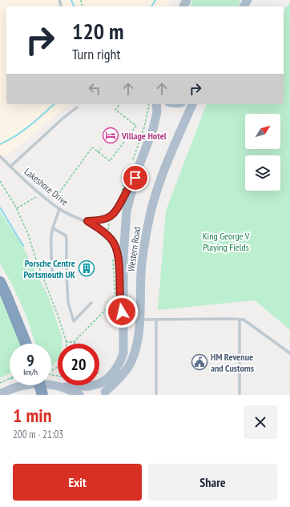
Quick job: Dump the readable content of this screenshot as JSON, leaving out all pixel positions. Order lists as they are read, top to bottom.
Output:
{
  "streets": {
    "main road": ["Western Road"],
    "lane": ["Lakeshore Drive"]
  },
  "parks": ["King George V Playing Fields"],
  "places": {
    "hotel": ["Village Hotel"],
    "building": ["Porsche Centre Portsmouth UK"],
    "public building": ["HM Revenue and Customs"]
  },
  "north": "top right",
  "page": {
    "turn": ["120 m", "Turn right"],
    "speed": "9 km/h",
    "limit": "20",
    "heading": ["1 min", "200 m · 21:03"],
    "buttons": ["Exit", "Share"]
  }
}
